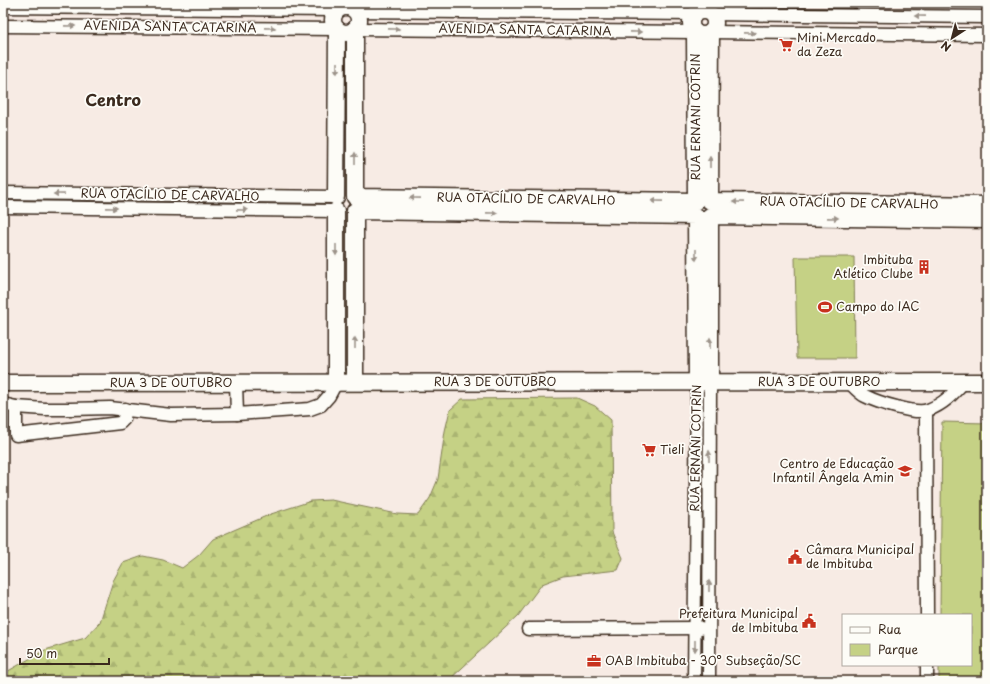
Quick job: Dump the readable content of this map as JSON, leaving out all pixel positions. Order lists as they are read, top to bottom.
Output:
{
  "streets": {
    "street": [
      "AVENIDA SANTA CATARINA",
      "RUA ERNANI COTRIN",
      "RUA OTACÍLIO DE CARVALHO",
      "RUA 3 DE OUTUBRO"
    ]
  },
  "crossings": [
    ["AVENIDA SANTA CATARINA", "RUA ERNANI COTRIN"],
    ["RUA ERNANI COTRIN", "RUA OTACÍLIO DE CARVALHO"],
    ["RUA ERNANI COTRIN", "RUA 3 DE OUTUBRO"]
  ],
  "districts": ["Centro"],
  "places": {
    "supermarket": ["Mini Mercado da Zeza", "Tieli"],
    "building": ["Imbituba Atlético Clube"],
    "sports": ["Campo do IAC"],
    "school or university": ["Centro de Educação Infantil Ângela Amin"],
    "public building": ["Câmara Municipal de Imbituba", "Prefeitura Municipal de Imbituba"],
    "office": ["OAB Imbituba - 30° Subseção/SC"]
  },
  "legend": ["Rua", "Parque"],
  "scale_bar": "50 m",
  "north": "bottom left"
}
